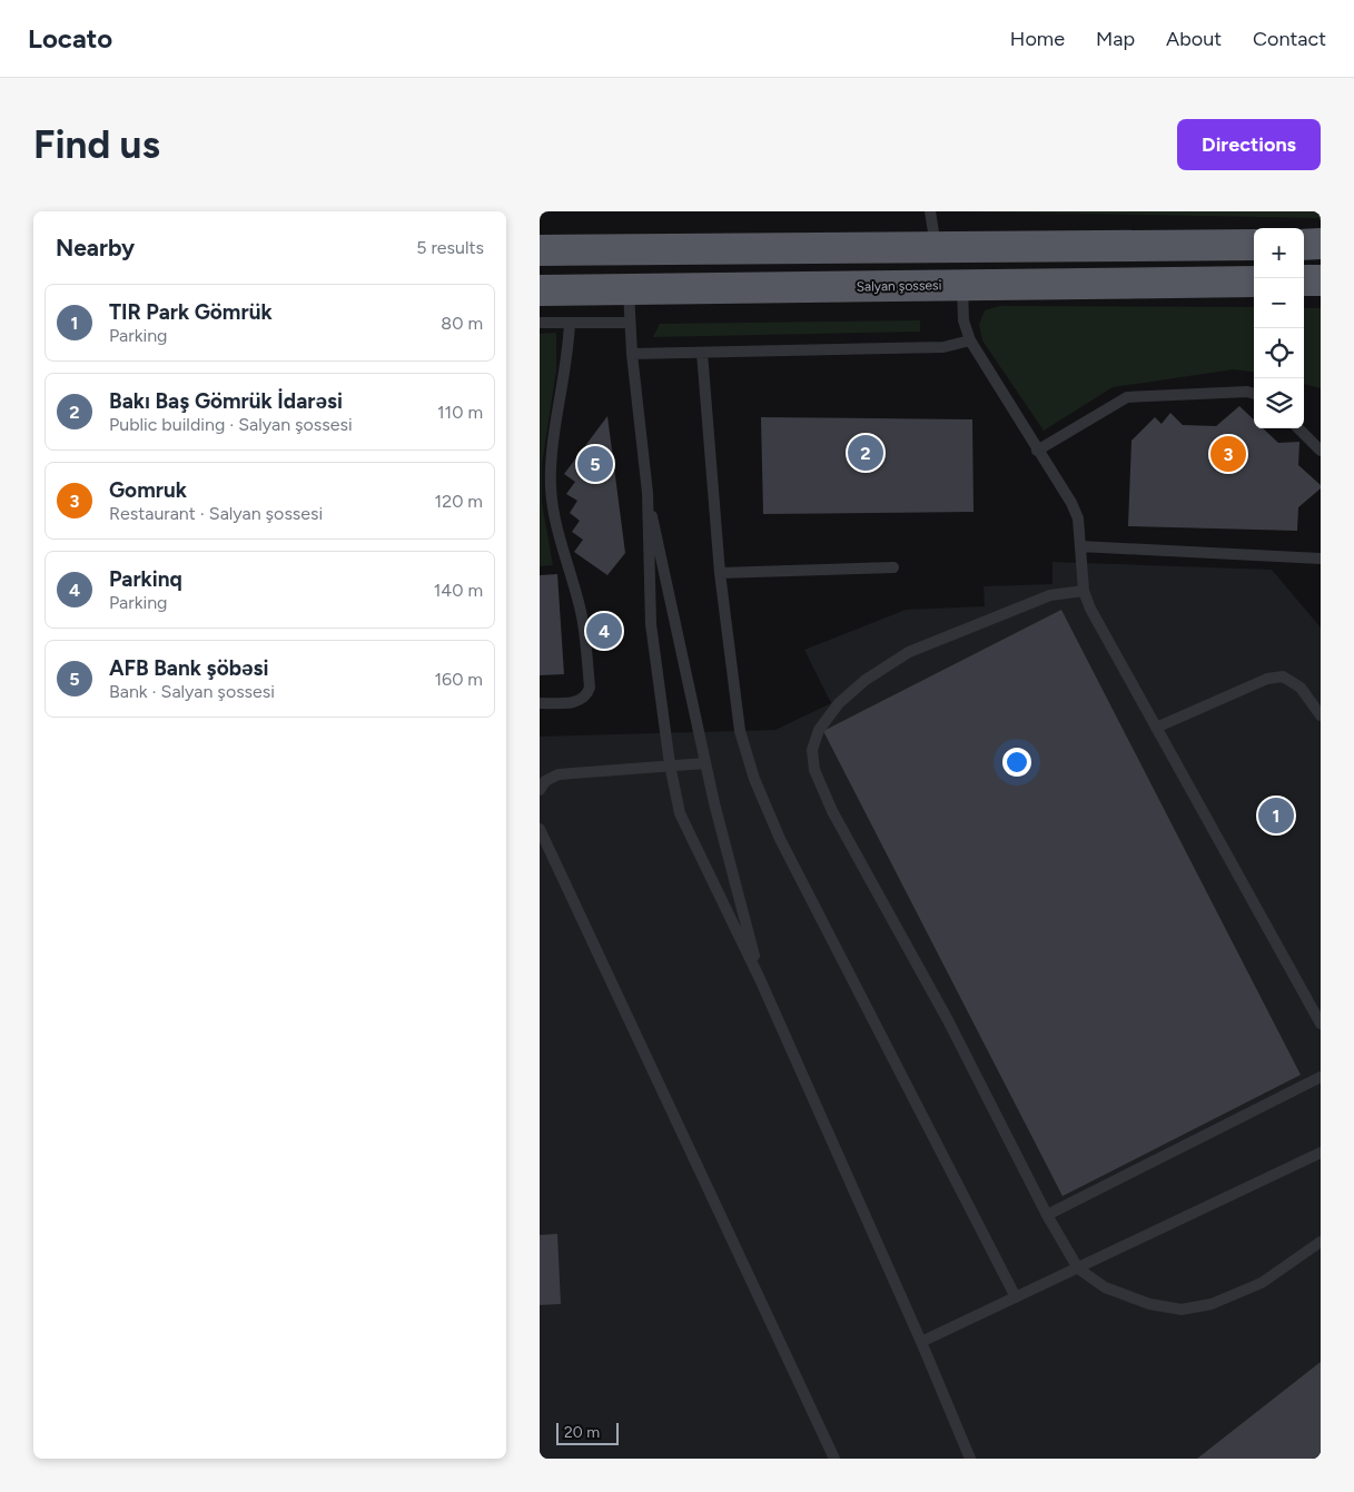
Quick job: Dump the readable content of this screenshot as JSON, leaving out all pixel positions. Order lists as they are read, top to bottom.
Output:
{
  "streets": {
    "highway": ["Salyan şossesi"]
  },
  "scale_bar": "20 m",
  "page": {
    "header": "Locato",
    "nav": [
      "Home",
      "Map",
      "About",
      "Contact"
    ],
    "buttons": "Directions",
    "title": "Find us",
    "heading": ["Nearby", "5 results"],
    "map_buttons": ["+", "−"],
    "list": [
      {
        "mark": "1",
        "name": "TIR Park Gömrük",
        "note": "Parking",
        "value": "80 m"
      },
      {
        "mark": "2",
        "name": "Bakı Baş Gömrük İdarəsi",
        "note": "Public building · Salyan şossesi",
        "value": "110 m"
      },
      {
        "mark": "3",
        "name": "Gomruk",
        "note": "Restaurant · Salyan şossesi",
        "value": "120 m"
      },
      {
        "mark": "4",
        "name": "Parkinq",
        "note": "Parking",
        "value": "140 m"
      },
      {
        "mark": "5",
        "name": "AFB Bank şöbəsi",
        "note": "Bank · Salyan şossesi",
        "value": "160 m"
      }
    ],
    "pins": [
      "2",
      "3",
      "5",
      "4",
      "1"
    ],
    "scale": "20 m"
  }
}
